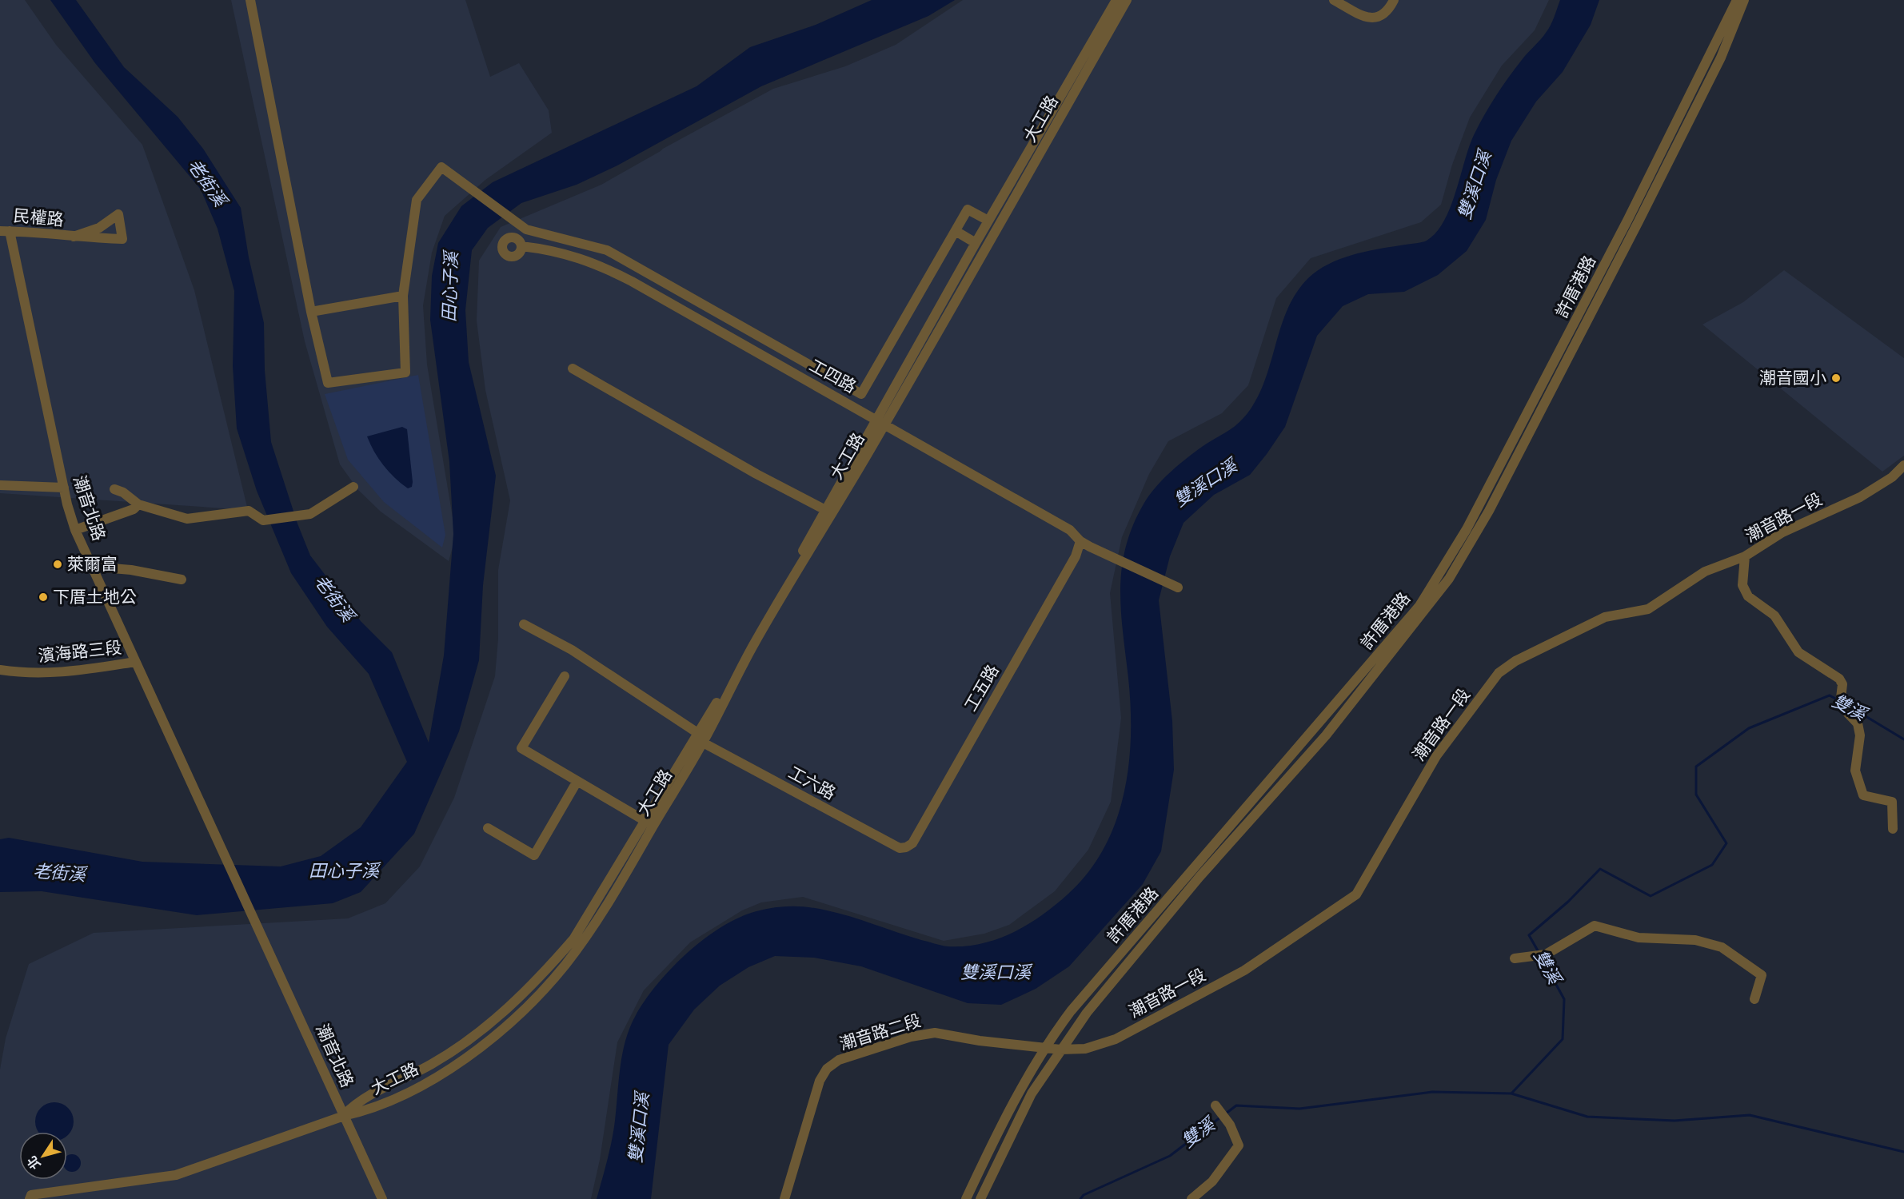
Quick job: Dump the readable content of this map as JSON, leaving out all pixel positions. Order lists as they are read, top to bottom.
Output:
{
  "streets": {
    "street": [
      "大工路",
      "民權路",
      "許厝港路",
      "工四路",
      "潮音北路",
      "潮音路一段",
      "濱海路三段",
      "工五路",
      "工六路",
      "潮音路二段"
    ]
  },
  "crossings": [
    ["大工路", "工四路"],
    ["大工路", "潮音北路"],
    ["大工路", "工六路"],
    ["民權路", "潮音北路"],
    ["許厝港路", "潮音路一段"],
    ["許厝港路", "潮音路二段"],
    ["工四路", "工五路"],
    ["潮音北路", "濱海路三段"],
    ["潮音路一段", "潮音路二段"],
    ["工五路", "工六路"]
  ],
  "water": [
    "老街溪",
    "雙溪口溪",
    "田心子溪",
    "雙溪"
  ],
  "places": ["潮音國小", "萊爾富", "下厝土地公"],
  "north": "bottom left"
}
